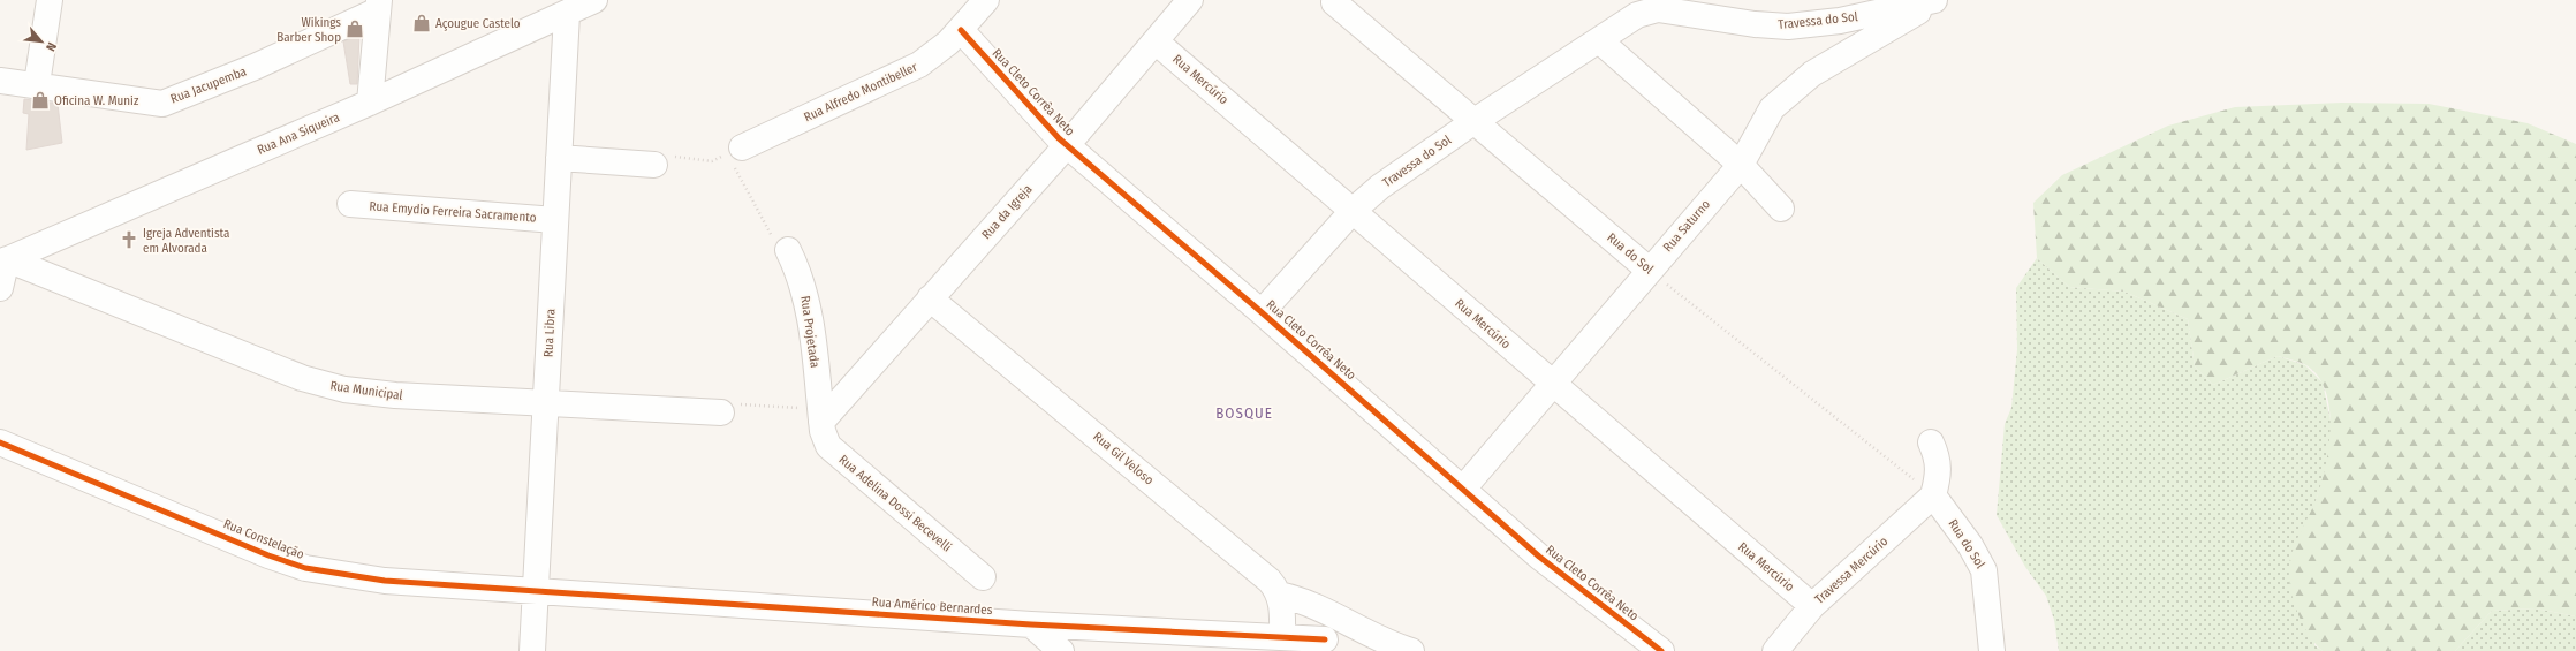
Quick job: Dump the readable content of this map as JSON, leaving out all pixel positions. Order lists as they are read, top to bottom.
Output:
{
  "streets": {
    "street": [
      "Travessa do Sol",
      "Rua Mercúrio",
      "Rua Jacupemba",
      "Rua Alfredo Montibeller",
      "Rua Cleto Corrêa Neto",
      "Rua Ana Siqueira",
      "Rua Emydio Ferreira Sacramento",
      "Rua da Igreja",
      "Rua Saturno",
      "Rua do Sol",
      "Rua Projetada",
      "Rua Libra",
      "Rua Municipal",
      "Rua Gil Veloso",
      "Rua Adelina Dossi Becevelli",
      "Rua Constelação",
      "Travessa Mercúrio",
      "Rua Américo Bernardes"
    ]
  },
  "crossings": [
    ["Travessa do Sol", "Rua Mercúrio"],
    ["Travessa do Sol", "Rua Cleto Corrêa Neto"],
    ["Travessa do Sol", "Rua do Sol"],
    ["Rua Mercúrio", "Rua da Igreja"],
    ["Rua Mercúrio", "Rua Saturno"],
    ["Rua Mercúrio", "Travessa Mercúrio"],
    ["Rua Alfredo Montibeller", "Rua Cleto Corrêa Neto"],
    ["Rua Cleto Corrêa Neto", "Rua da Igreja"],
    ["Rua Cleto Corrêa Neto", "Rua Saturno"],
    ["Rua Ana Siqueira", "Rua Libra"],
    ["Rua Ana Siqueira", "Rua Municipal"],
    ["Rua Emydio Ferreira Sacramento", "Rua Libra"],
    ["Rua da Igreja", "Rua Projetada"],
    ["Rua da Igreja", "Rua Gil Veloso"],
    ["Rua da Igreja", "Rua Adelina Dossi Becevelli"],
    ["Rua Saturno", "Rua do Sol"],
    ["Rua do Sol", "Travessa Mercúrio"],
    ["Rua Projetada", "Rua Adelina Dossi Becevelli"],
    ["Rua Libra", "Rua Municipal"],
    ["Rua Libra", "Rua Constelação"],
    ["Rua Libra", "Rua Américo Bernardes"],
    ["Rua Constelação", "Rua Américo Bernardes"]
  ],
  "districts": ["BOSQUE"],
  "places": {
    "shop": ["Açougue Castelo", "Wikings Barber Shop", "Oficina W. Muniz"],
    "church": ["Igreja Adventista em Alvorada"]
  },
  "north": "bottom right"
}
